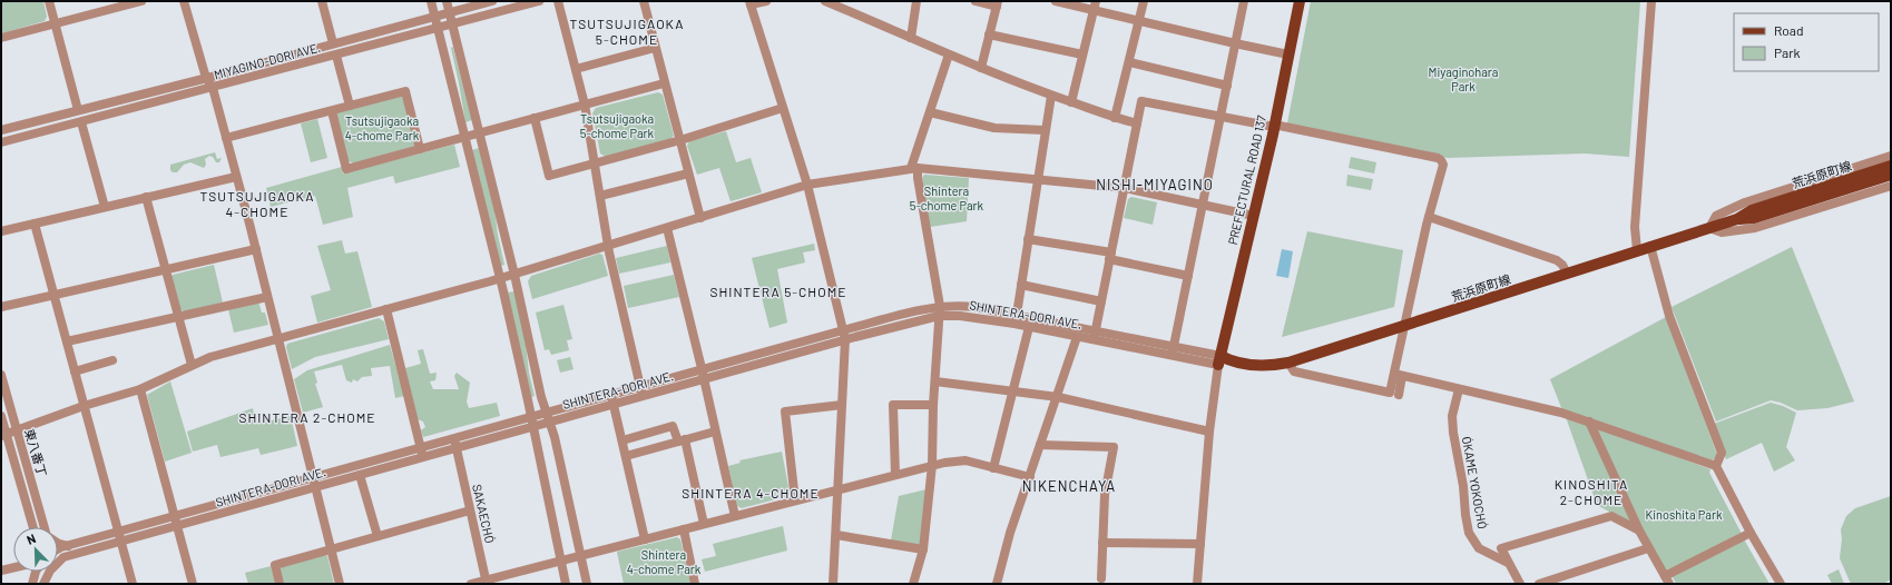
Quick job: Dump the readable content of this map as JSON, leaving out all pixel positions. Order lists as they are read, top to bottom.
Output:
{
  "streets": {
    "main road": ["荒浜原町線", "PREFECTURAL ROAD 137"],
    "street": [
      "MIYAGINO-DORI AVE.",
      "SHINTERA-DORI AVE.",
      "東八番丁",
      "ÓKAME YOKOCHÓ",
      "SAKAECHÓ"
    ]
  },
  "crossings": [
    ["荒浜原町線", "PREFECTURAL ROAD 137"],
    ["荒浜原町線", "SHINTERA-DORI AVE."],
    ["PREFECTURAL ROAD 137", "SHINTERA-DORI AVE."],
    ["SHINTERA-DORI AVE.", "SAKAECHÓ"]
  ],
  "districts": [
    "TSUTSUJIGAOKA 5-CHOME",
    "NISHI-MIYAGINO",
    "TSUTSUJIGAOKA 4-CHOME",
    "SHINTERA 5-CHOME",
    "SHINTERA 2-CHOME",
    "KINOSHITA 2-CHOME",
    "NIKENCHAYA",
    "SHINTERA 4-CHOME"
  ],
  "parks": [
    "Miyaginohara Park",
    "Tsutsujigaoka 5-chome Park",
    "Tsutsujigaoka 4-chome Park",
    "Shintera 5-chome Park",
    "Kinoshita Park",
    "Shintera 4-chome Park"
  ],
  "legend": ["Road", "Park"],
  "north": "top left"
}
